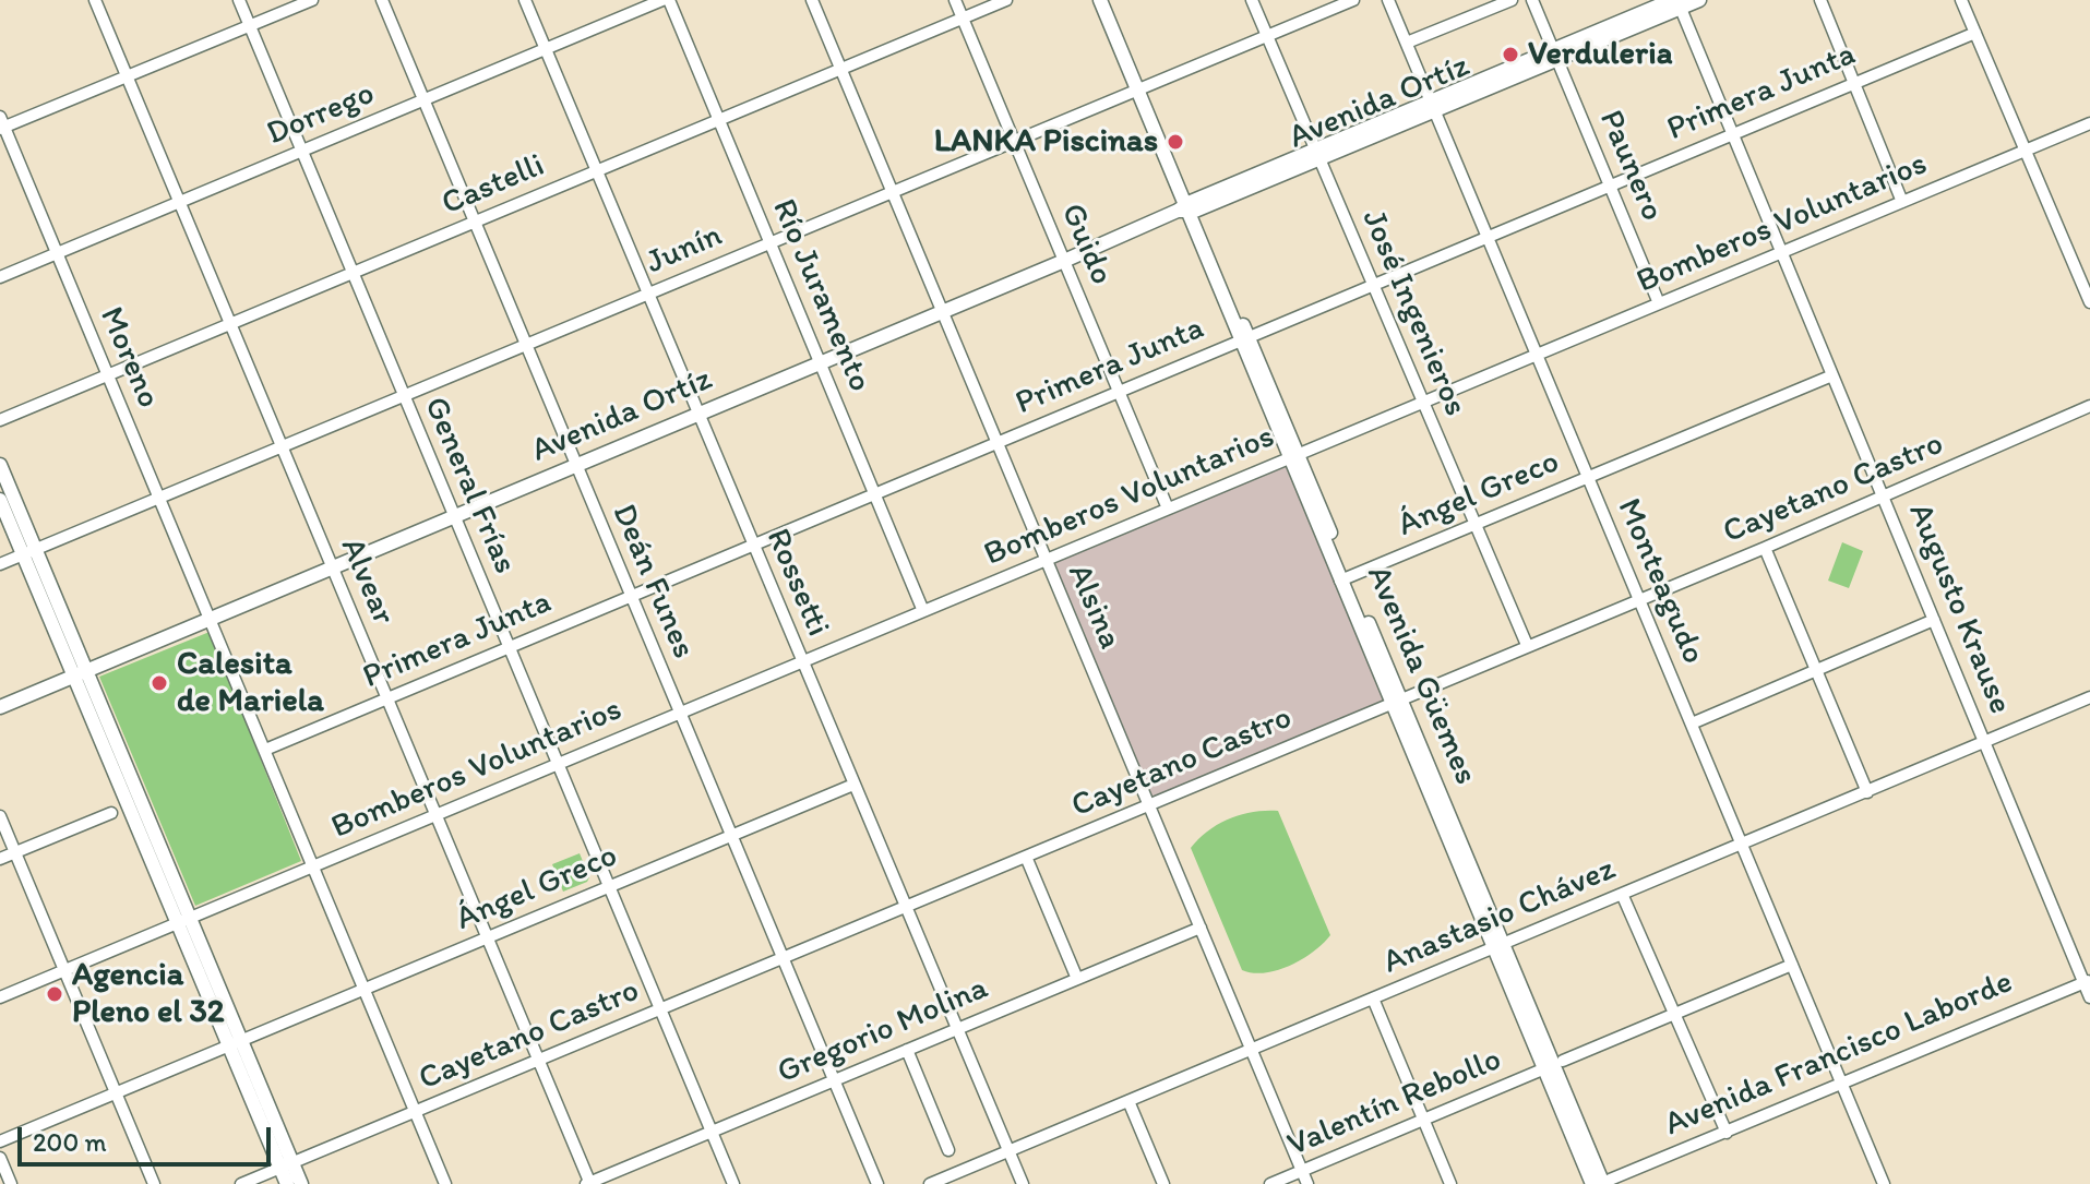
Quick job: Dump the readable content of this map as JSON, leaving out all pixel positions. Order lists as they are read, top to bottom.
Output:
{
  "streets": {
    "main road": ["Avenida Ortíz", "Avenida Güemes"],
    "street": [
      "Primera Junta",
      "Dorrego",
      "Paunero",
      "Castelli",
      "Bomberos Voluntarios",
      "Guido",
      "Junín",
      "Río Juramento",
      "José Ingenieros",
      "Moreno",
      "General Frías",
      "Cayetano Castro",
      "Ángel Greco",
      "Alvear",
      "Deán Funes",
      "Monteagudo",
      "Rossetti",
      "Alsina",
      "Augusto Krause",
      "Anastasio Chávez",
      "Gregorio Molina",
      "Avenida Francisco Laborde",
      "Valentín Rebollo"
    ]
  },
  "crossings": [
    ["Primera Junta", "Paunero"],
    ["Primera Junta", "Guido"],
    ["Primera Junta", "Río Juramento"],
    ["Primera Junta", "José Ingenieros"],
    ["Primera Junta", "Moreno"],
    ["Primera Junta", "General Frías"],
    ["Primera Junta", "Alvear"],
    ["Primera Junta", "Deán Funes"],
    ["Primera Junta", "Monteagudo"],
    ["Primera Junta", "Rossetti"],
    ["Primera Junta", "Alsina"],
    ["Primera Junta", "Augusto Krause"],
    ["Primera Junta", "Avenida Güemes"],
    ["Avenida Ortíz", "Paunero"],
    ["Avenida Ortíz", "Guido"],
    ["Avenida Ortíz", "Río Juramento"],
    ["Avenida Ortíz", "José Ingenieros"],
    ["Avenida Ortíz", "Moreno"],
    ["Avenida Ortíz", "General Frías"],
    ["Avenida Ortíz", "Alvear"],
    ["Avenida Ortíz", "Deán Funes"],
    ["Avenida Ortíz", "Monteagudo"],
    ["Avenida Ortíz", "Rossetti"],
    ["Avenida Ortíz", "Alsina"],
    ["Avenida Ortíz", "Augusto Krause"],
    ["Avenida Ortíz", "Avenida Güemes"],
    ["Dorrego", "Río Juramento"],
    ["Dorrego", "Moreno"],
    ["Dorrego", "General Frías"],
    ["Dorrego", "Alvear"],
    ["Dorrego", "Deán Funes"],
    ["Dorrego", "Rossetti"],
    ["Paunero", "Bomberos Voluntarios"],
    ["Castelli", "Guido"],
    ["Castelli", "Río Juramento"],
    ["Castelli", "Moreno"],
    ["Castelli", "General Frías"],
    ["Castelli", "Alvear"],
    ["Castelli", "Deán Funes"],
    ["Castelli", "Rossetti"],
    ["Castelli", "Alsina"],
    ["Bomberos Voluntarios", "Guido"],
    ["Bomberos Voluntarios", "Río Juramento"],
    ["Bomberos Voluntarios", "José Ingenieros"],
    ["Bomberos Voluntarios", "Moreno"],
    ["Bomberos Voluntarios", "General Frías"],
    ["Bomberos Voluntarios", "Alvear"],
    ["Bomberos Voluntarios", "Deán Funes"],
    ["Bomberos Voluntarios", "Monteagudo"],
    ["Bomberos Voluntarios", "Rossetti"],
    ["Bomberos Voluntarios", "Alsina"],
    ["Bomberos Voluntarios", "Augusto Krause"],
    ["Bomberos Voluntarios", "Avenida Güemes"],
    ["Guido", "Junín"],
    ["Junín", "Río Juramento"],
    ["Junín", "José Ingenieros"],
    ["Junín", "Moreno"],
    ["Junín", "General Frías"],
    ["Junín", "Alvear"],
    ["Junín", "Deán Funes"],
    ["Junín", "Rossetti"],
    ["Junín", "Alsina"],
    ["Junín", "Avenida Güemes"],
    ["José Ingenieros", "Cayetano Castro"],
    ["José Ingenieros", "Ángel Greco"],
    ["Moreno", "Cayetano Castro"],
    ["Moreno", "Ángel Greco"],
    ["General Frías", "Cayetano Castro"],
    ["General Frías", "Ángel Greco"],
    ["General Frías", "Gregorio Molina"],
    ["Cayetano Castro", "Alvear"],
    ["Cayetano Castro", "Deán Funes"],
    ["Cayetano Castro", "Monteagudo"],
    ["Cayetano Castro", "Rossetti"],
    ["Cayetano Castro", "Alsina"],
    ["Cayetano Castro", "Augusto Krause"],
    ["Cayetano Castro", "Avenida Güemes"],
    ["Ángel Greco", "Alvear"],
    ["Ángel Greco", "Deán Funes"],
    ["Ángel Greco", "Monteagudo"],
    ["Ángel Greco", "Rossetti"],
    ["Ángel Greco", "Augusto Krause"],
    ["Ángel Greco", "Avenida Güemes"],
    ["Alvear", "Gregorio Molina"],
    ["Deán Funes", "Gregorio Molina"],
    ["Monteagudo", "Anastasio Chávez"],
    ["Monteagudo", "Avenida Francisco Laborde"],
    ["Rossetti", "Anastasio Chávez"],
    ["Rossetti", "Gregorio Molina"],
    ["Alsina", "Anastasio Chávez"],
    ["Alsina", "Gregorio Molina"],
    ["Alsina", "Valentín Rebollo"],
    ["Augusto Krause", "Anastasio Chávez"],
    ["Augusto Krause", "Avenida Francisco Laborde"],
    ["Avenida Güemes", "Anastasio Chávez"],
    ["Avenida Güemes", "Avenida Francisco Laborde"]
  ],
  "places": [
    "Verduleria",
    "LANKA Piscinas",
    "Calesita de Mariela",
    "Agencia Pleno el 32"
  ],
  "scale_bar": "200 m"
}
